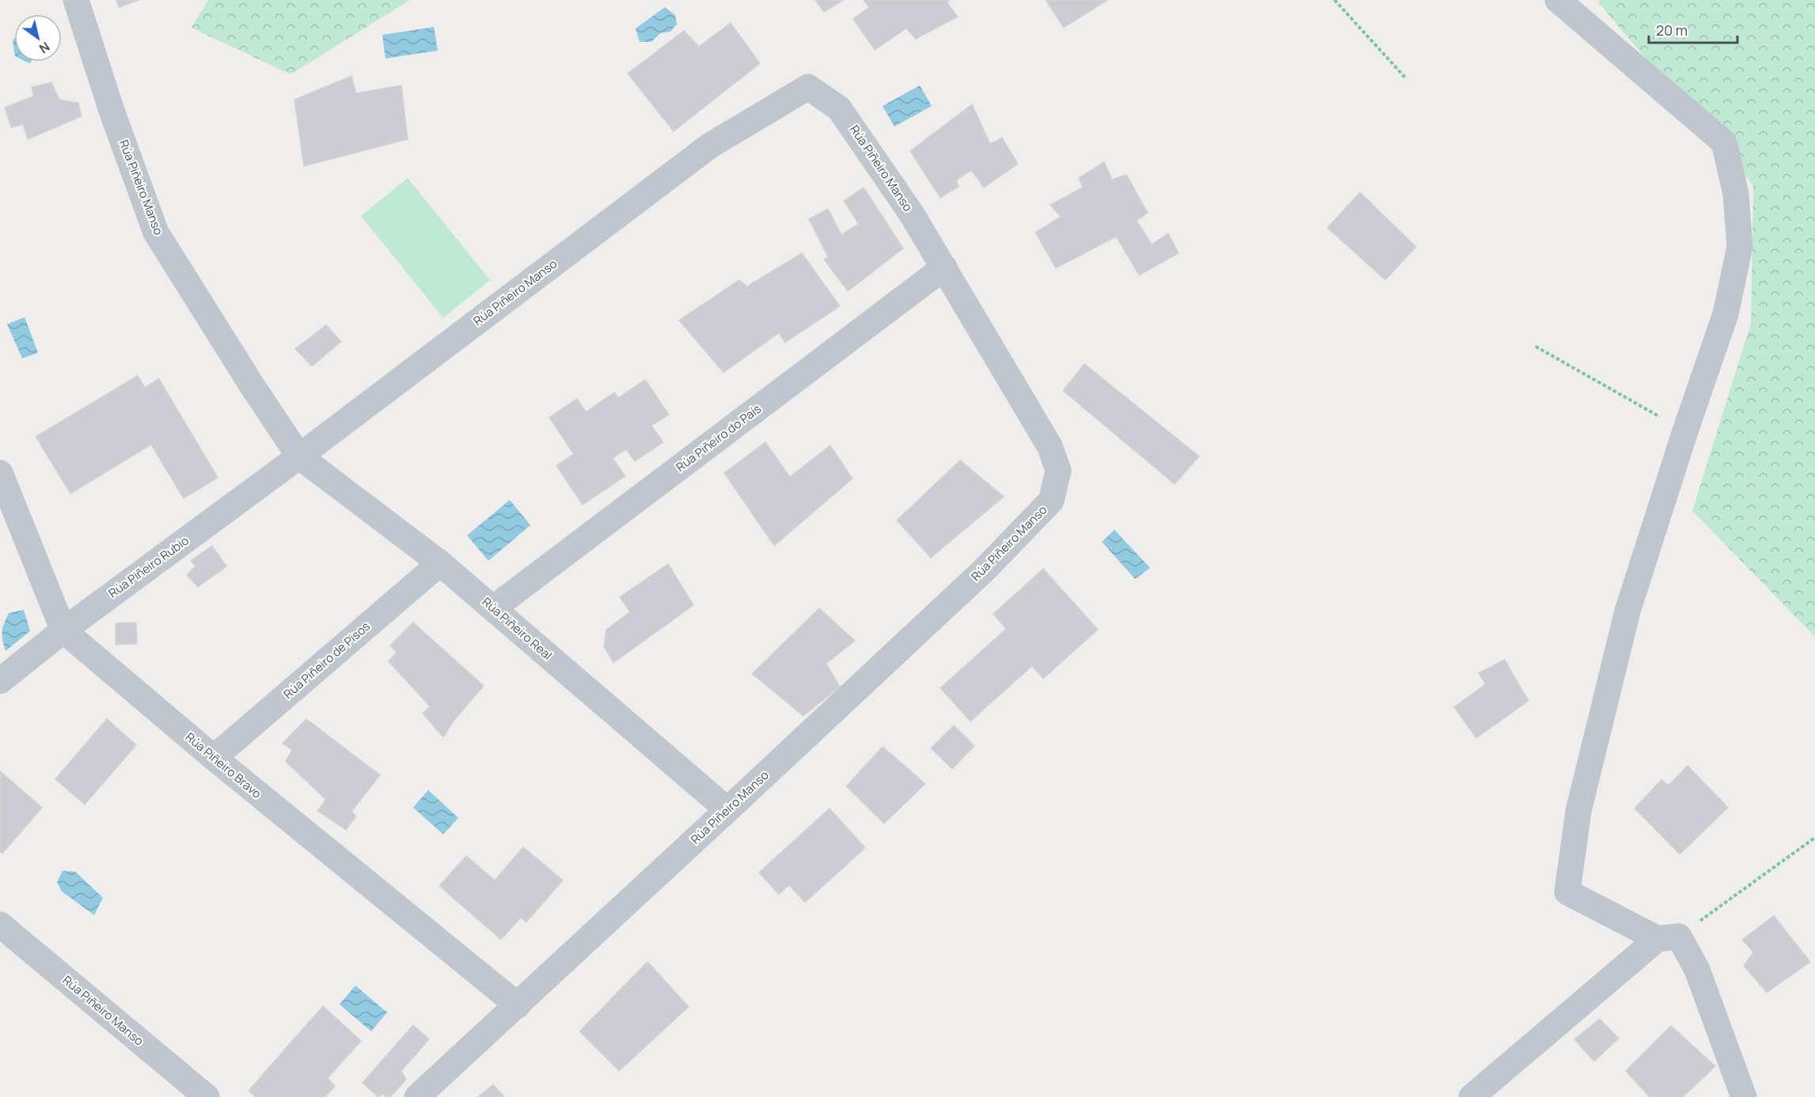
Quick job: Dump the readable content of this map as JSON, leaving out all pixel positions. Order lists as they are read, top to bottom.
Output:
{
  "streets": {
    "street": [
      "Rúa Piñeiro Manso",
      "Rúa Piñeiro do País",
      "Rúa Piñeiro Rubio",
      "Rúa Piñeiro Real",
      "Rúa Piñeiro de Pisos",
      "Rúa Piñeiro Bravo"
    ]
  },
  "crossings": [
    ["Rúa Piñeiro Manso", "Rúa Piñeiro do País"],
    ["Rúa Piñeiro Manso", "Rúa Piñeiro Rubio"],
    ["Rúa Piñeiro Manso", "Rúa Piñeiro Real"],
    ["Rúa Piñeiro Manso", "Rúa Piñeiro Bravo"],
    ["Rúa Piñeiro do País", "Rúa Piñeiro Real"],
    ["Rúa Piñeiro Rubio", "Rúa Piñeiro Real"],
    ["Rúa Piñeiro Rubio", "Rúa Piñeiro Bravo"],
    ["Rúa Piñeiro Real", "Rúa Piñeiro de Pisos"],
    ["Rúa Piñeiro de Pisos", "Rúa Piñeiro Bravo"]
  ],
  "scale_bar": "20 m",
  "north": "bottom right"
}
